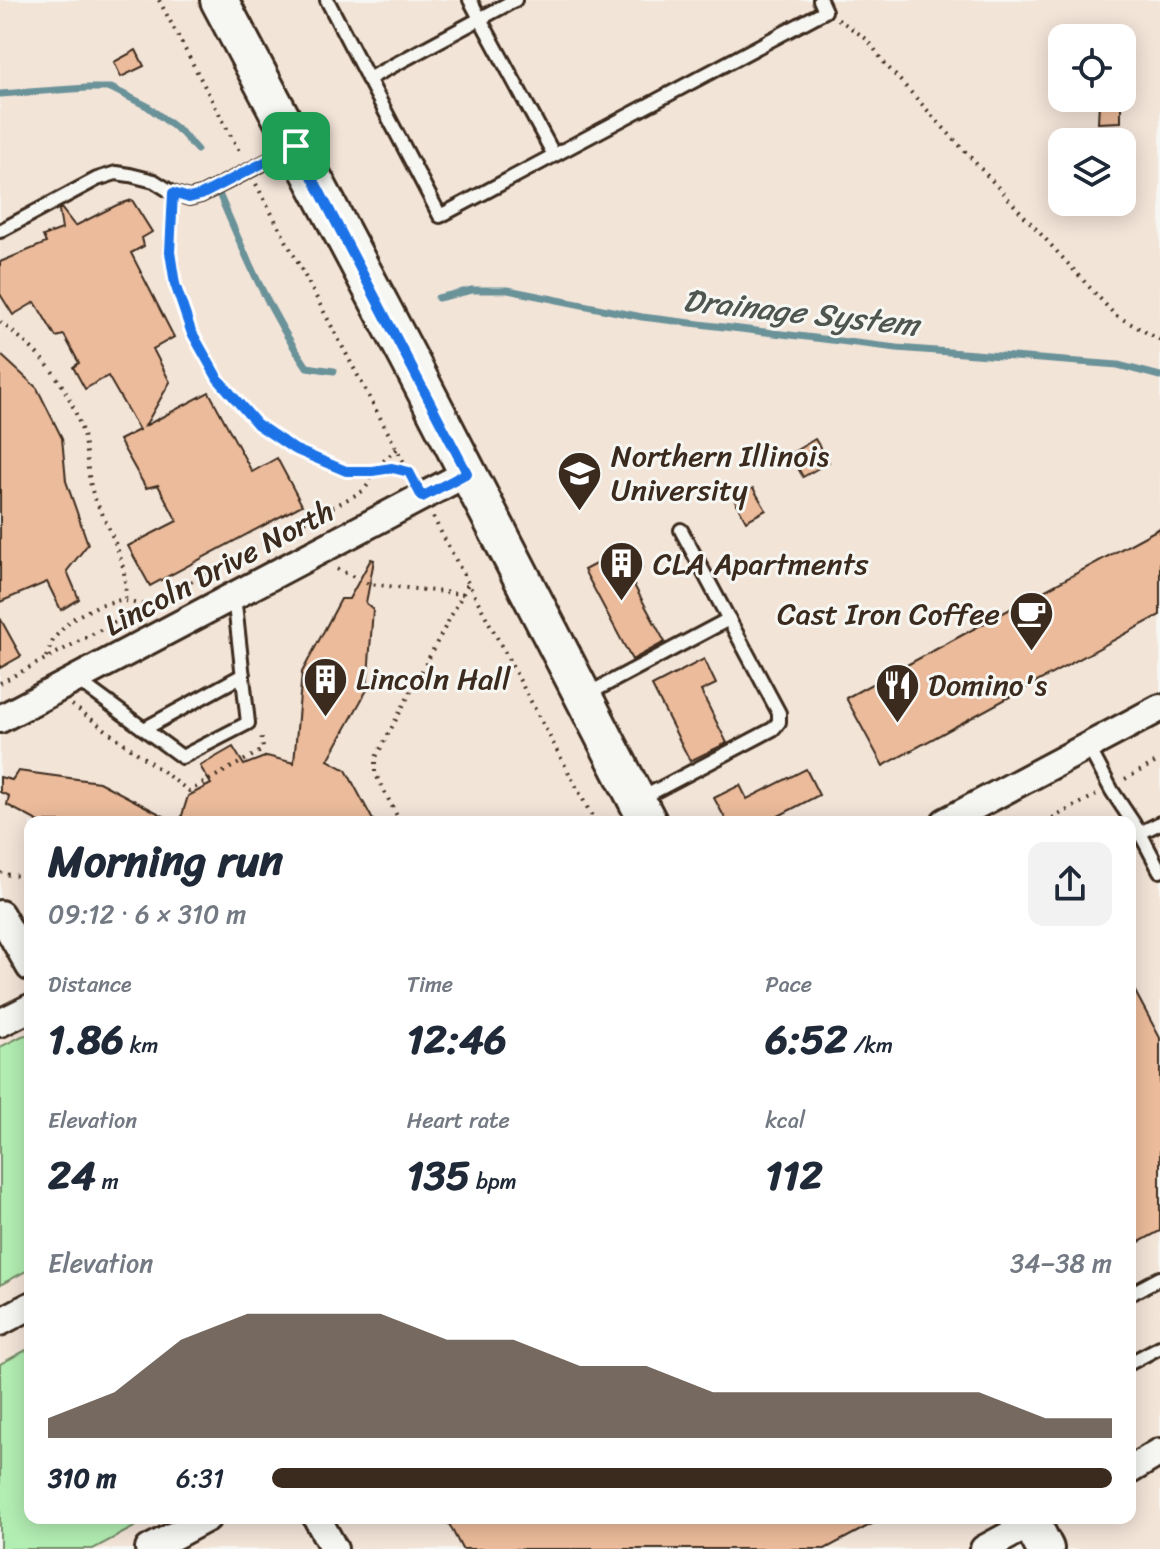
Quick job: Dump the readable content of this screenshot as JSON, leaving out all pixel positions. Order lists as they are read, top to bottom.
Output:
{
  "streets": {
    "street": ["Lincoln Drive North"]
  },
  "water": ["Drainage System"],
  "places": {
    "school or university": ["Northern Illinois University"],
    "building": ["CLA Apartments", "Lincoln Hall"],
    "cafe": ["Cast Iron Coffee"],
    "restaurant": ["Domino's"]
  },
  "page": {
    "heading": ["Morning run", "09:12 · 6 × 310 m"],
    "stats": [
      ["Distance", "1.86 km"],
      ["Time", "12:46"],
      ["Pace", "6:52 /km"],
      ["Elevation", "24 m"],
      ["Heart rate", "135 bpm"],
      ["kcal", "112"]
    ],
    "chart": ["Elevation", "34–38 m"],
    "list": [
      {
        "name": "310 m",
        "note": "6:31"
      }
    ]
  }
}
